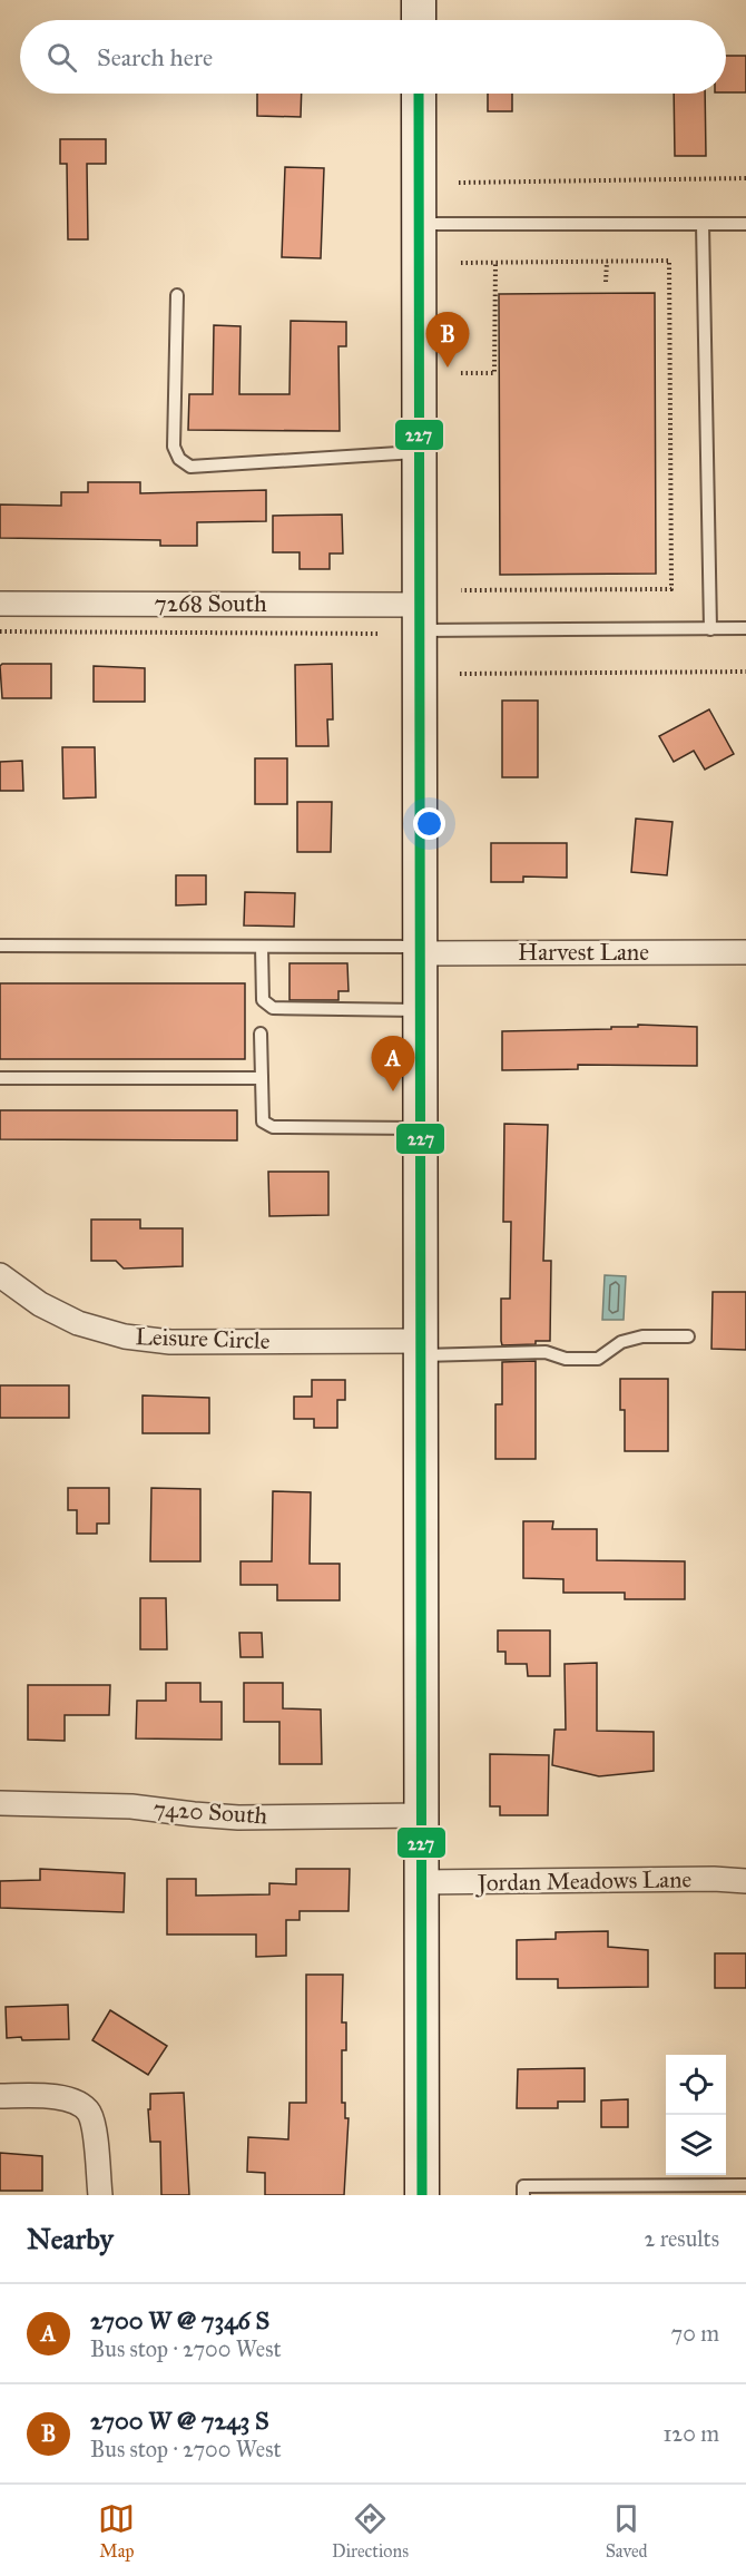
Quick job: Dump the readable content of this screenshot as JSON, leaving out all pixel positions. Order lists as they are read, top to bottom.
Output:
{
  "streets": {
    "street": [
      "7268 South",
      "Harvest Lane",
      "Leisure Circle",
      "7420 South",
      "Jordan Meadows Lane"
    ]
  },
  "lines": ["transit line 227"],
  "page": {
    "search": "Search here",
    "pins": ["B", "A"],
    "heading": ["Nearby", "2 results"],
    "list": [
      {
        "mark": "A",
        "name": "2700 W @ 7346 S",
        "note": "Bus stop · 2700 West",
        "value": "70 m"
      },
      {
        "mark": "B",
        "name": "2700 W @ 7243 S",
        "note": "Bus stop · 2700 West",
        "value": "120 m"
      }
    ],
    "nav": ["Map", "Directions", "Saved"]
  }
}
